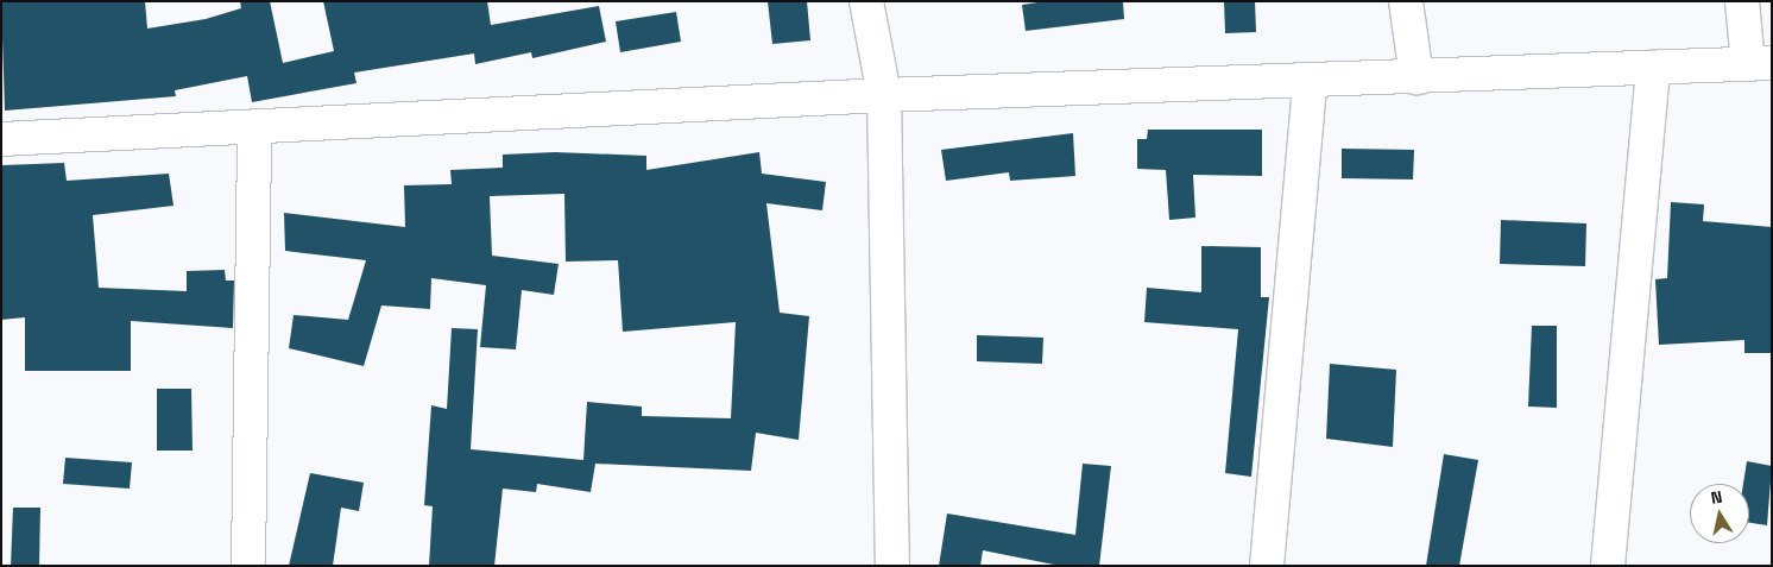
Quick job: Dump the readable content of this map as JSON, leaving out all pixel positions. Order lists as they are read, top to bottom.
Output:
{
  "north": "top"
}
